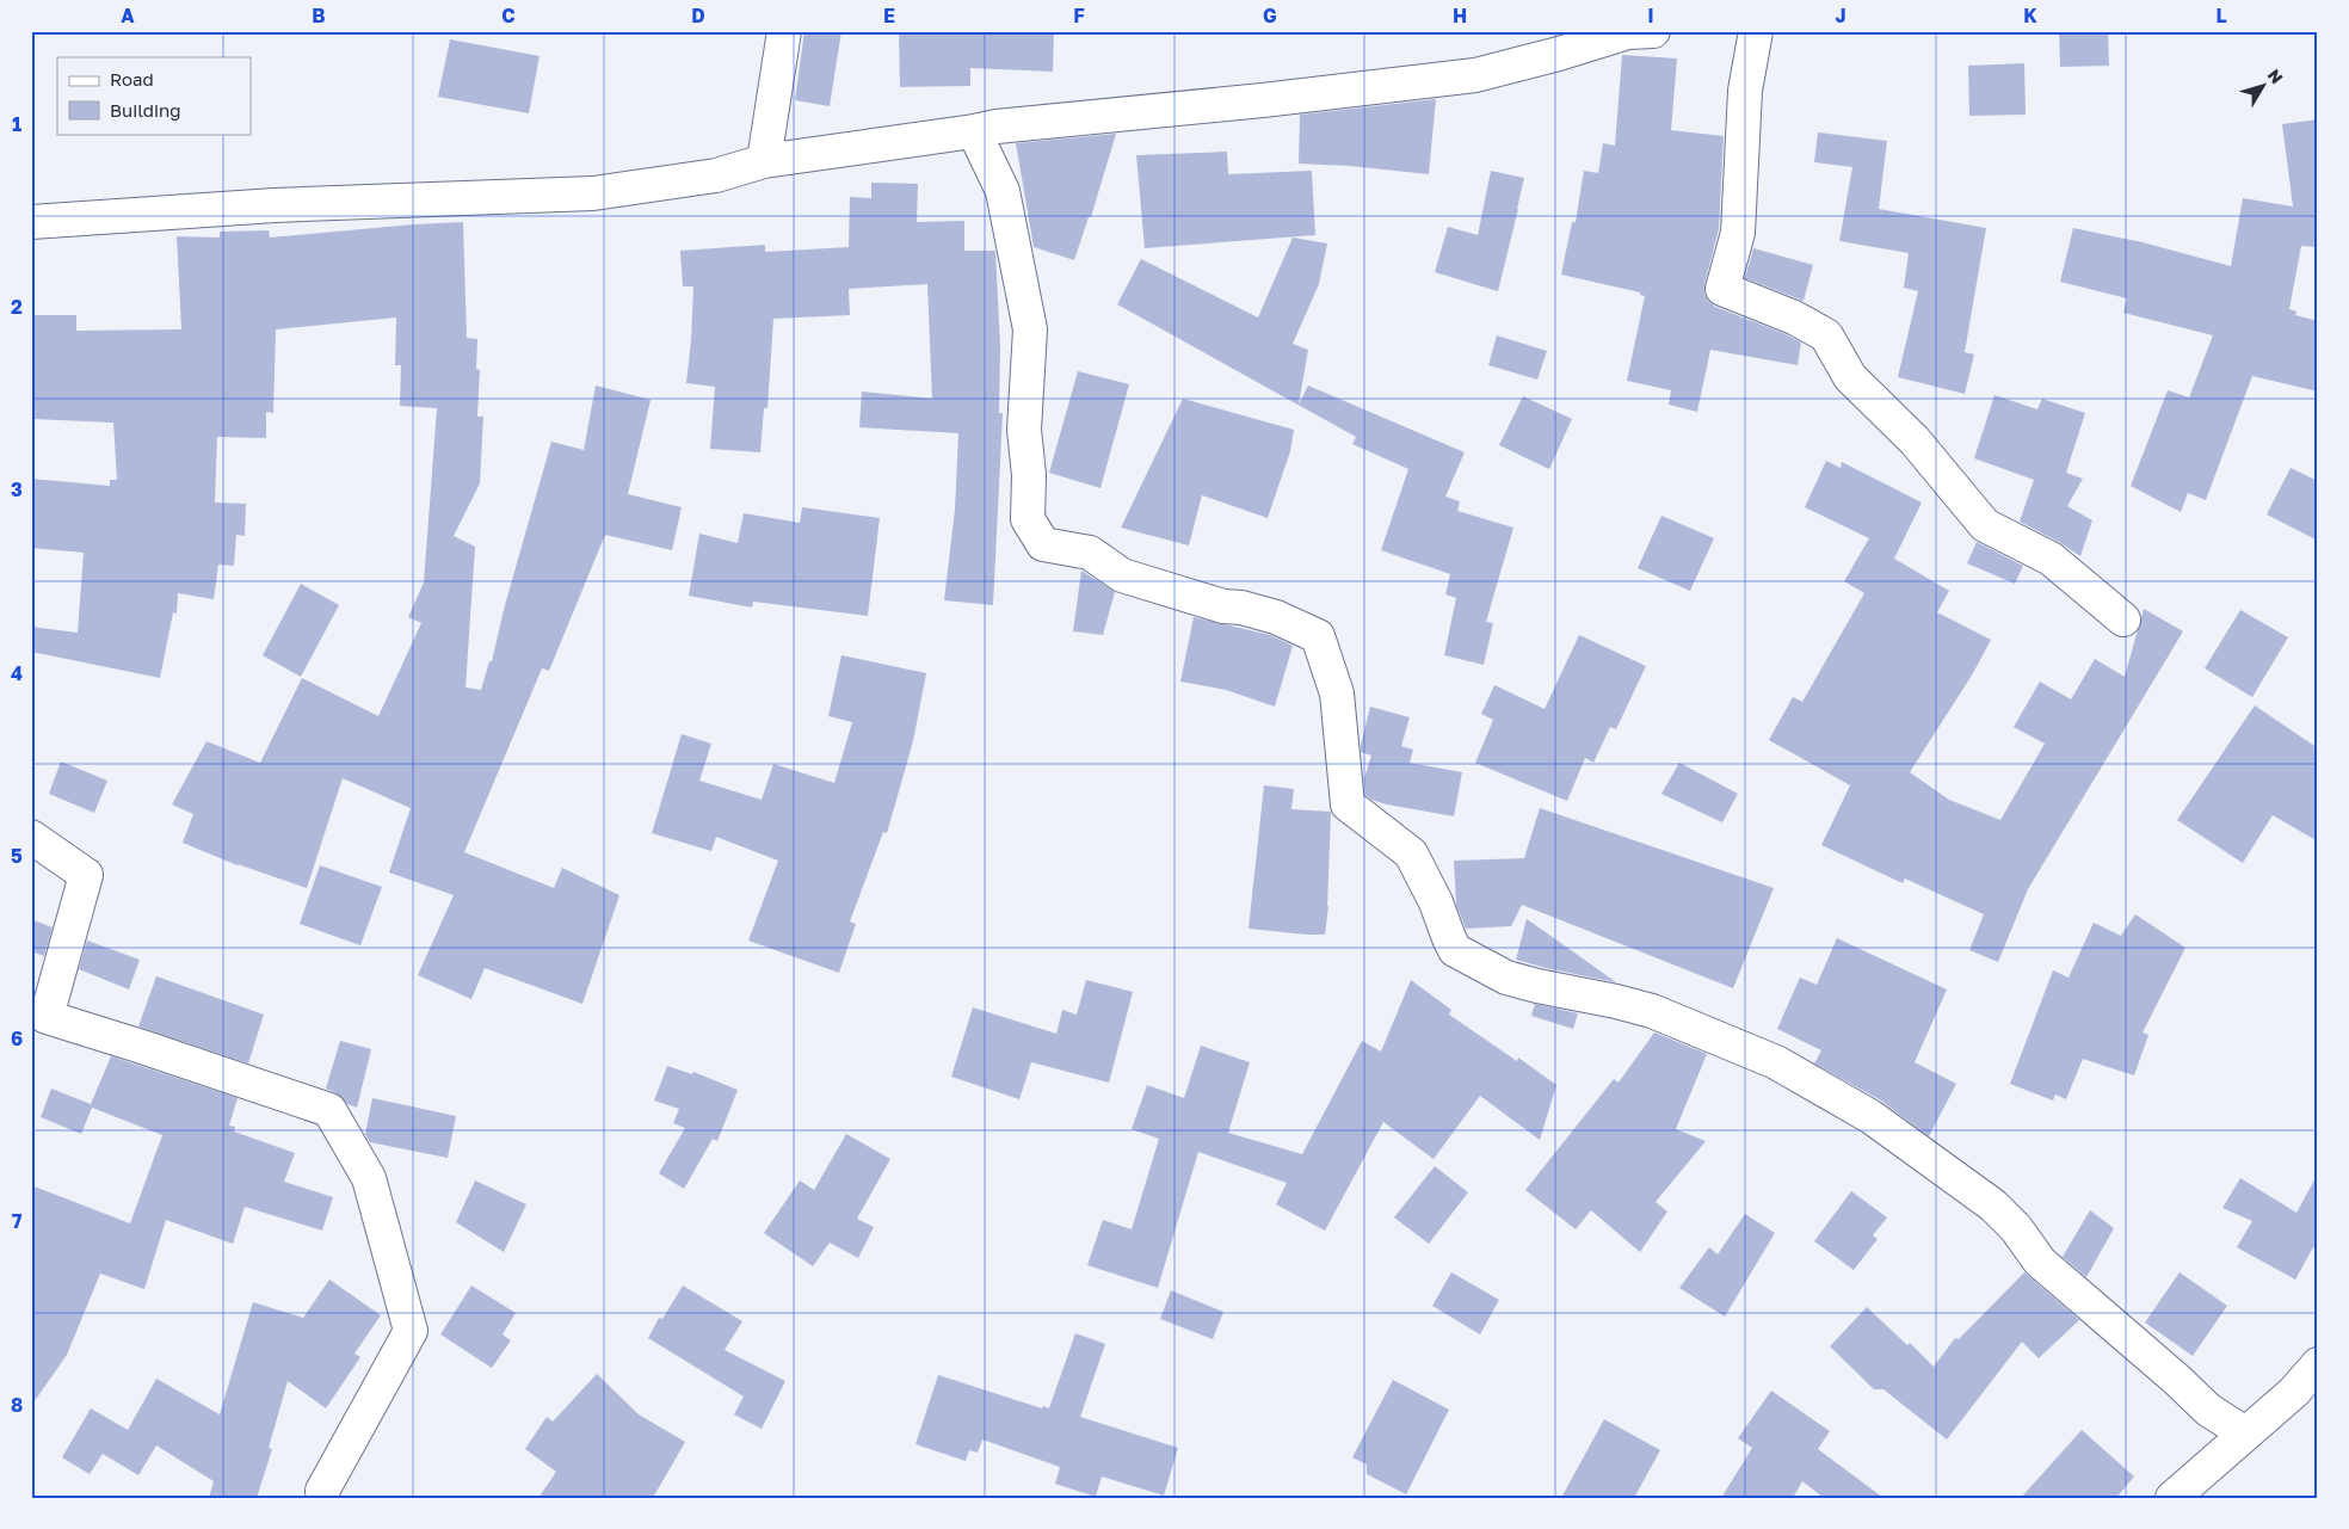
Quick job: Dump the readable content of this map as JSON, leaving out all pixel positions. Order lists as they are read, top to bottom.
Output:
{
  "legend": ["Road", "Building"],
  "north": "top right",
  "grid": {
    "columns": [
      "A",
      "B",
      "C",
      "D",
      "E",
      "F",
      "G",
      "H",
      "I",
      "J",
      "K",
      "L"
    ],
    "rows": [
      "1",
      "2",
      "3",
      "4",
      "5",
      "6",
      "7",
      "8"
    ]
  }
}
